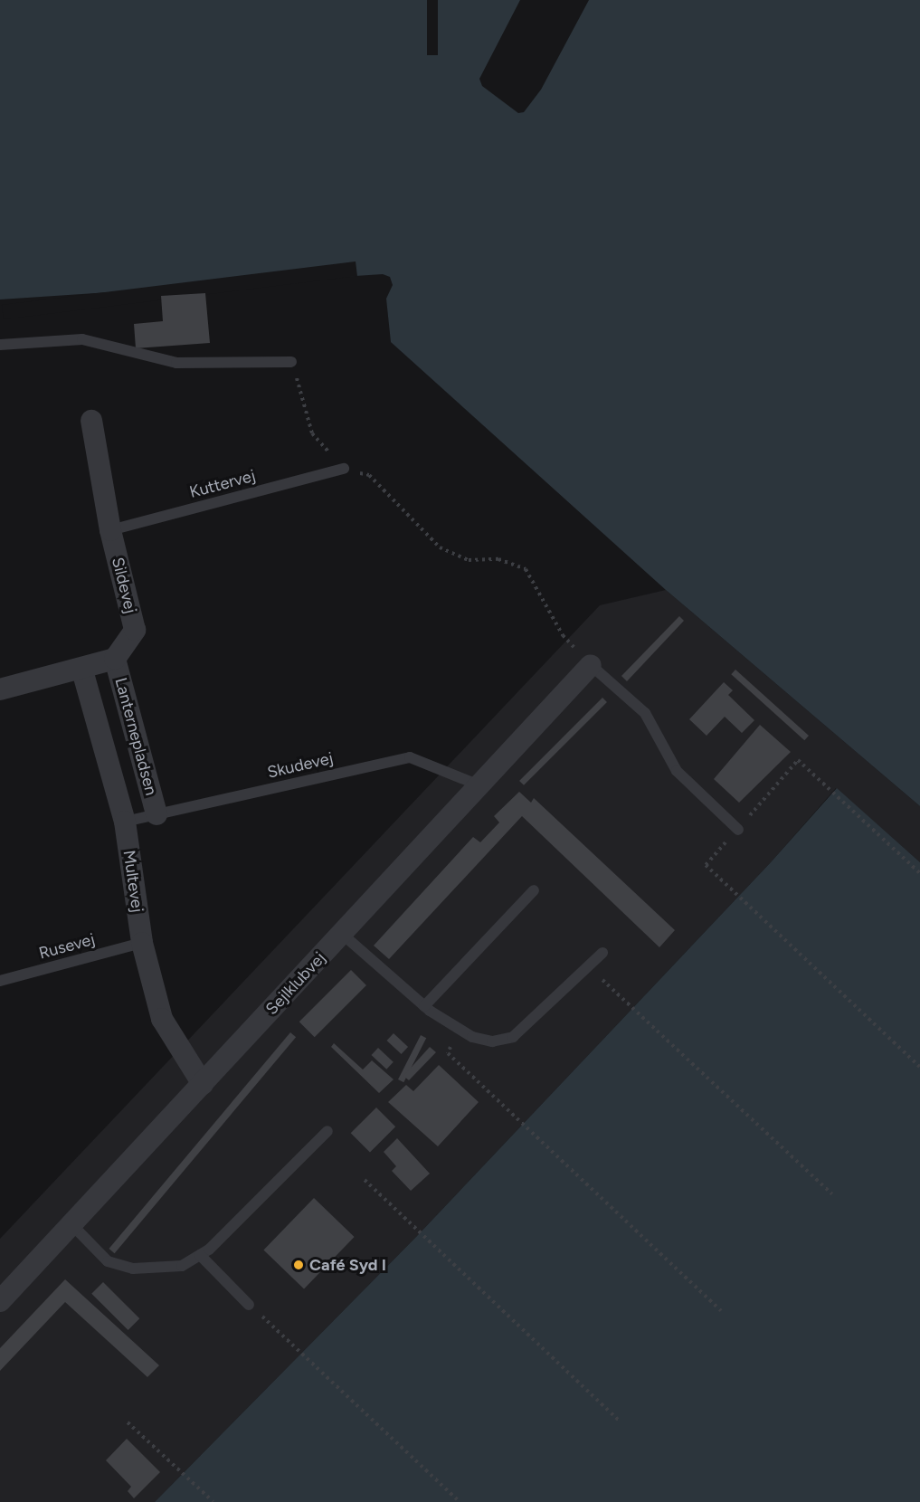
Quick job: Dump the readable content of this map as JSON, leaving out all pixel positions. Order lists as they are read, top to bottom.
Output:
{
  "streets": {
    "street": [
      "Sildevej",
      "Lanternepladsen",
      "Multevej",
      "Sejlklubvej"
    ],
    "lane": ["Kuttervej", "Skudevej", "Rusevej"]
  },
  "crossings": [
    ["Kuttervej", "Sildevej"],
    ["Sildevej", "Lanternepladsen"],
    ["Lanternepladsen", "Skudevej"],
    ["Skudevej", "Multevej"],
    ["Skudevej", "Sejlklubvej"],
    ["Multevej", "Rusevej"],
    ["Multevej", "Sejlklubvej"]
  ],
  "places": ["Café Syd I"]
}
